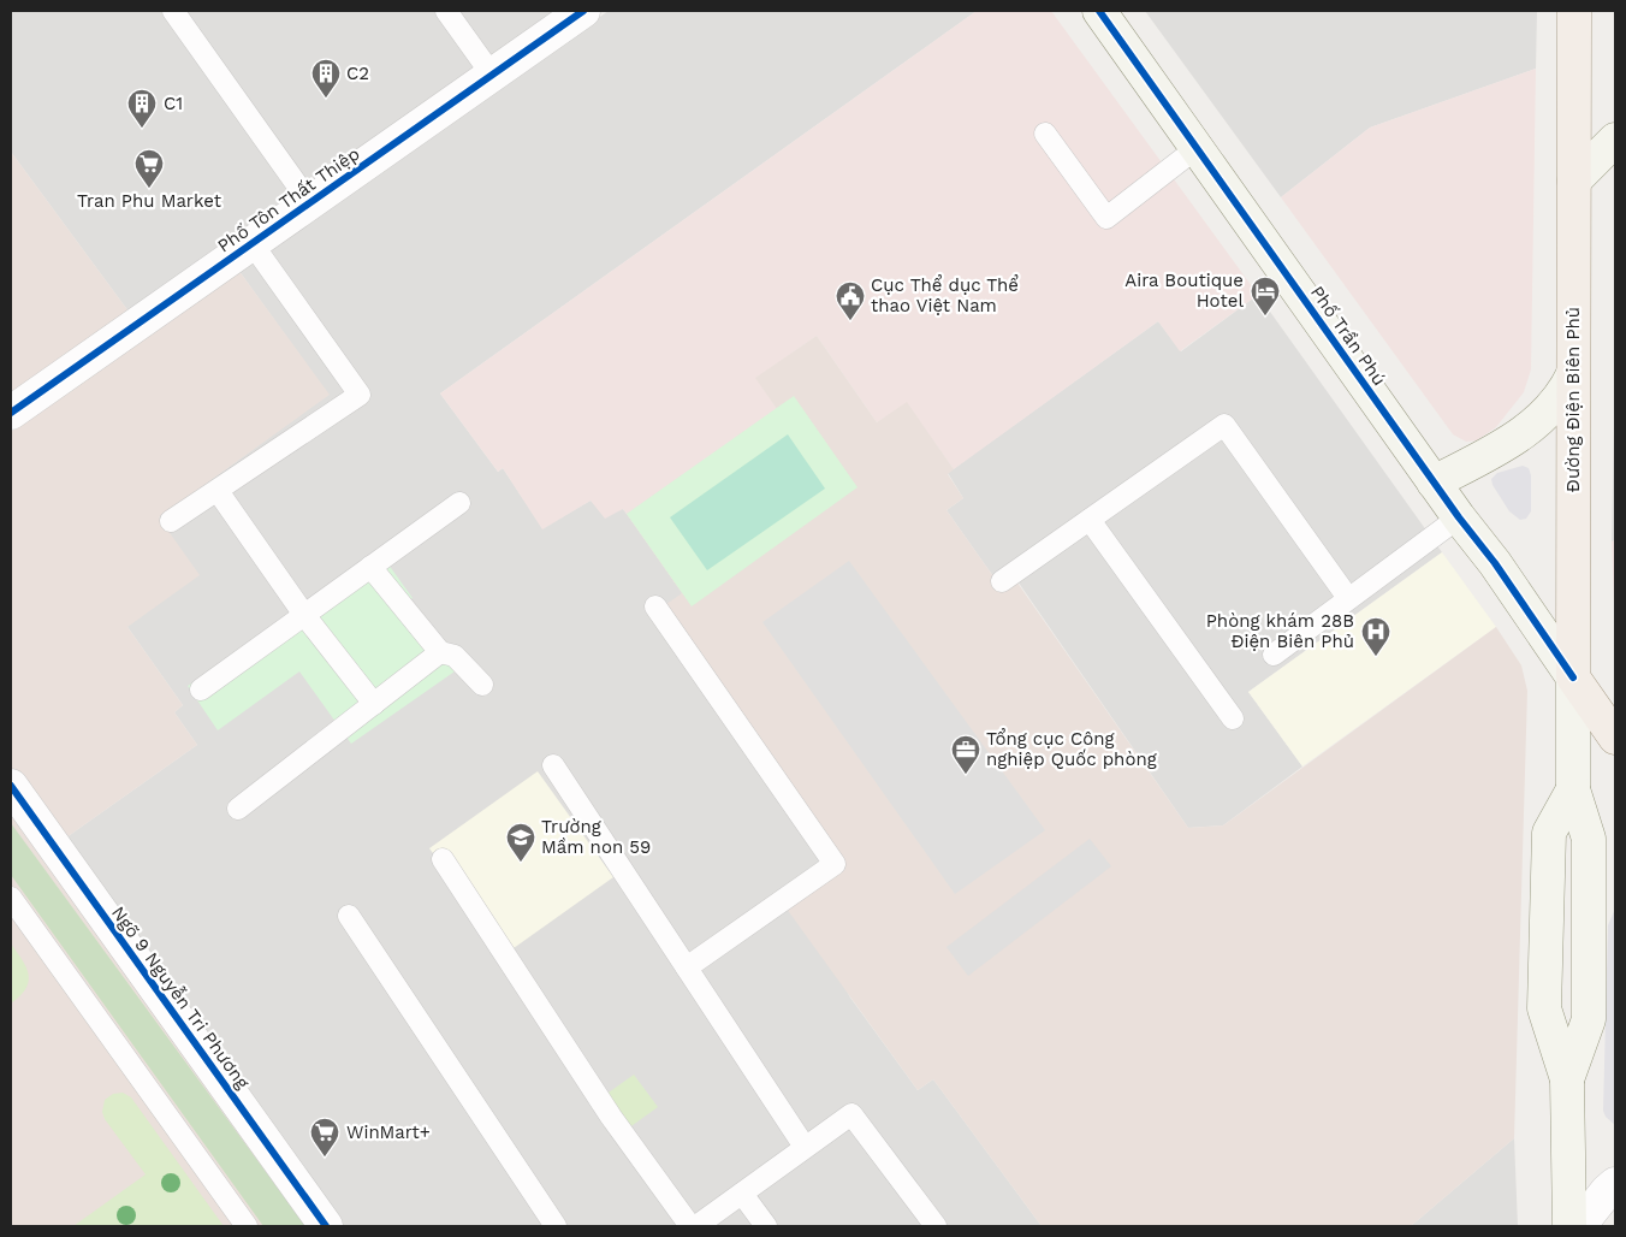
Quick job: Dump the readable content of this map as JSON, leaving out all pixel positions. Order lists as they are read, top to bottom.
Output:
{
  "streets": {
    "main road": ["Phố Trần Phú", "Đường Điện Biên Phủ"],
    "street": ["Phố Tôn Thất Thiệp", "Ngõ 9 Nguyễn Tri Phương"]
  },
  "crossings": [
    ["Phố Trần Phú", "Đường Điện Biên Phủ"]
  ],
  "places": {
    "building": ["C2", "C1"],
    "supermarket": ["Tran Phu Market", "WinMart+"],
    "hotel": ["Aira Boutique Hotel"],
    "public building": ["Cục Thể dục Thể thao Việt Nam"],
    "hospital": ["Phòng khám 28B Điện Biên Phủ"],
    "office": ["Tổng cục Công nghiệp Quốc phòng"],
    "school or university": ["Trường Mầm non 59"]
  }
}
